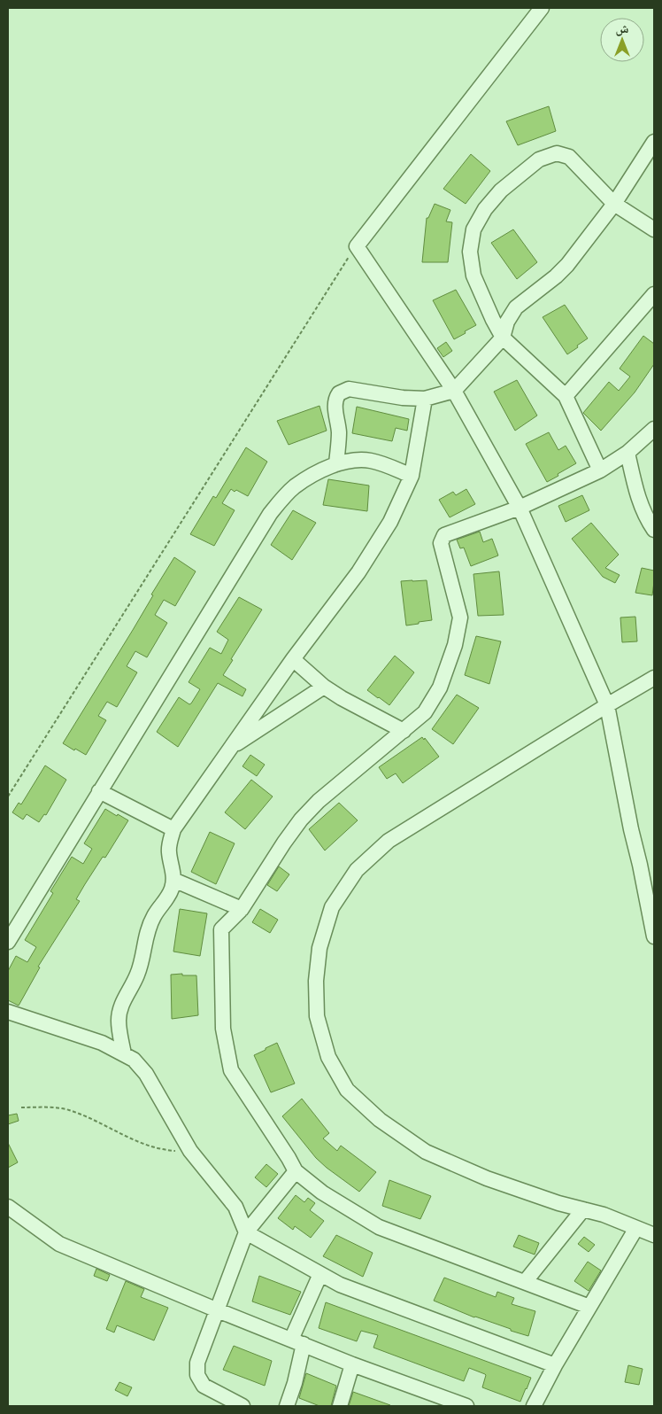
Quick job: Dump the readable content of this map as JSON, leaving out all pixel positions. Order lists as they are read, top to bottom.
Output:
{
  "north": "top"
}
